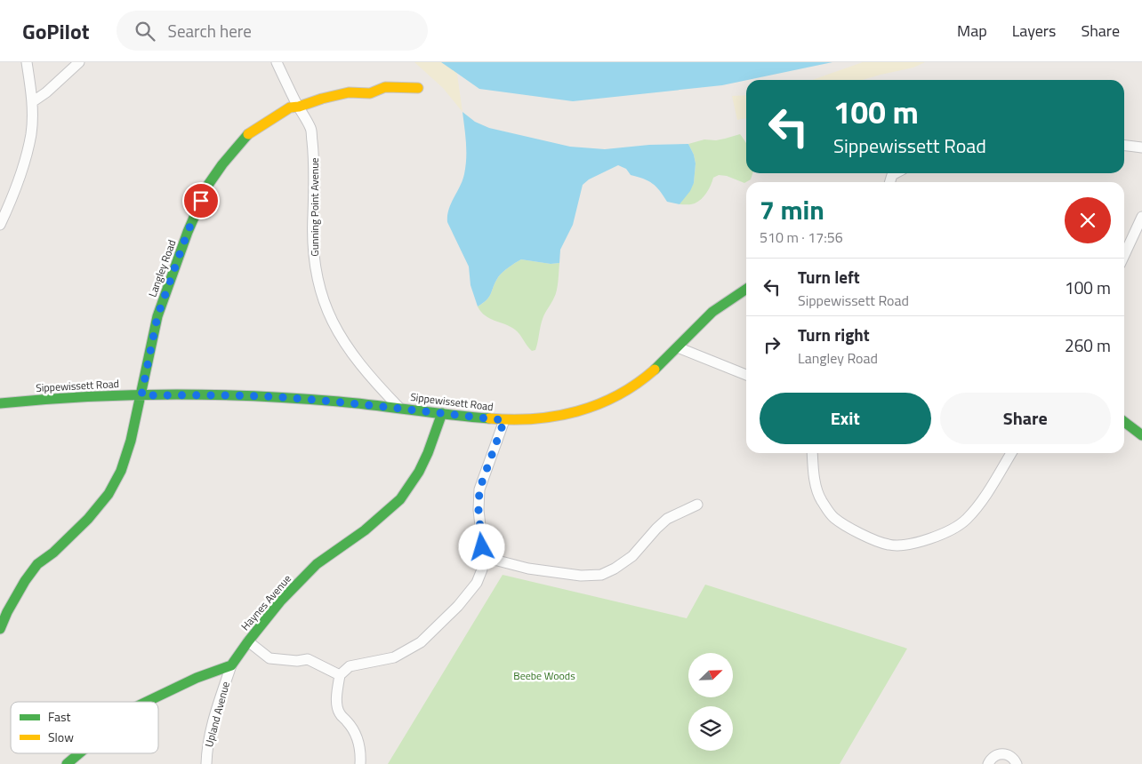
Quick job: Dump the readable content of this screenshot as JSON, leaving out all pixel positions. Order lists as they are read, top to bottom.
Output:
{
  "streets": {
    "street": [
      "Gunning Point Avenue",
      "Langley Road",
      "Sippewissett Road",
      "Haynes Avenue",
      "Upland Avenue"
    ]
  },
  "crossings": [
    ["Gunning Point Avenue", "Langley Road"],
    ["Gunning Point Avenue", "Sippewissett Road"],
    ["Langley Road", "Sippewissett Road"],
    ["Sippewissett Road", "Haynes Avenue"],
    ["Haynes Avenue", "Upland Avenue"]
  ],
  "parks": ["Beebe Woods"],
  "legend": ["Fast", "Slow"],
  "north": "top right",
  "page": {
    "header": "GoPilot",
    "search": "Search here",
    "nav": ["Map", "Layers", "Share"],
    "turn": ["100 m", "Sippewissett Road"],
    "heading": ["7 min", "510 m · 17:56"],
    "list": [
      {
        "name": "Turn left",
        "note": "Sippewissett Road",
        "value": "100 m"
      },
      {
        "name": "Turn right",
        "note": "Langley Road",
        "value": "260 m"
      }
    ],
    "buttons": ["Exit", "Share"]
  }
}
